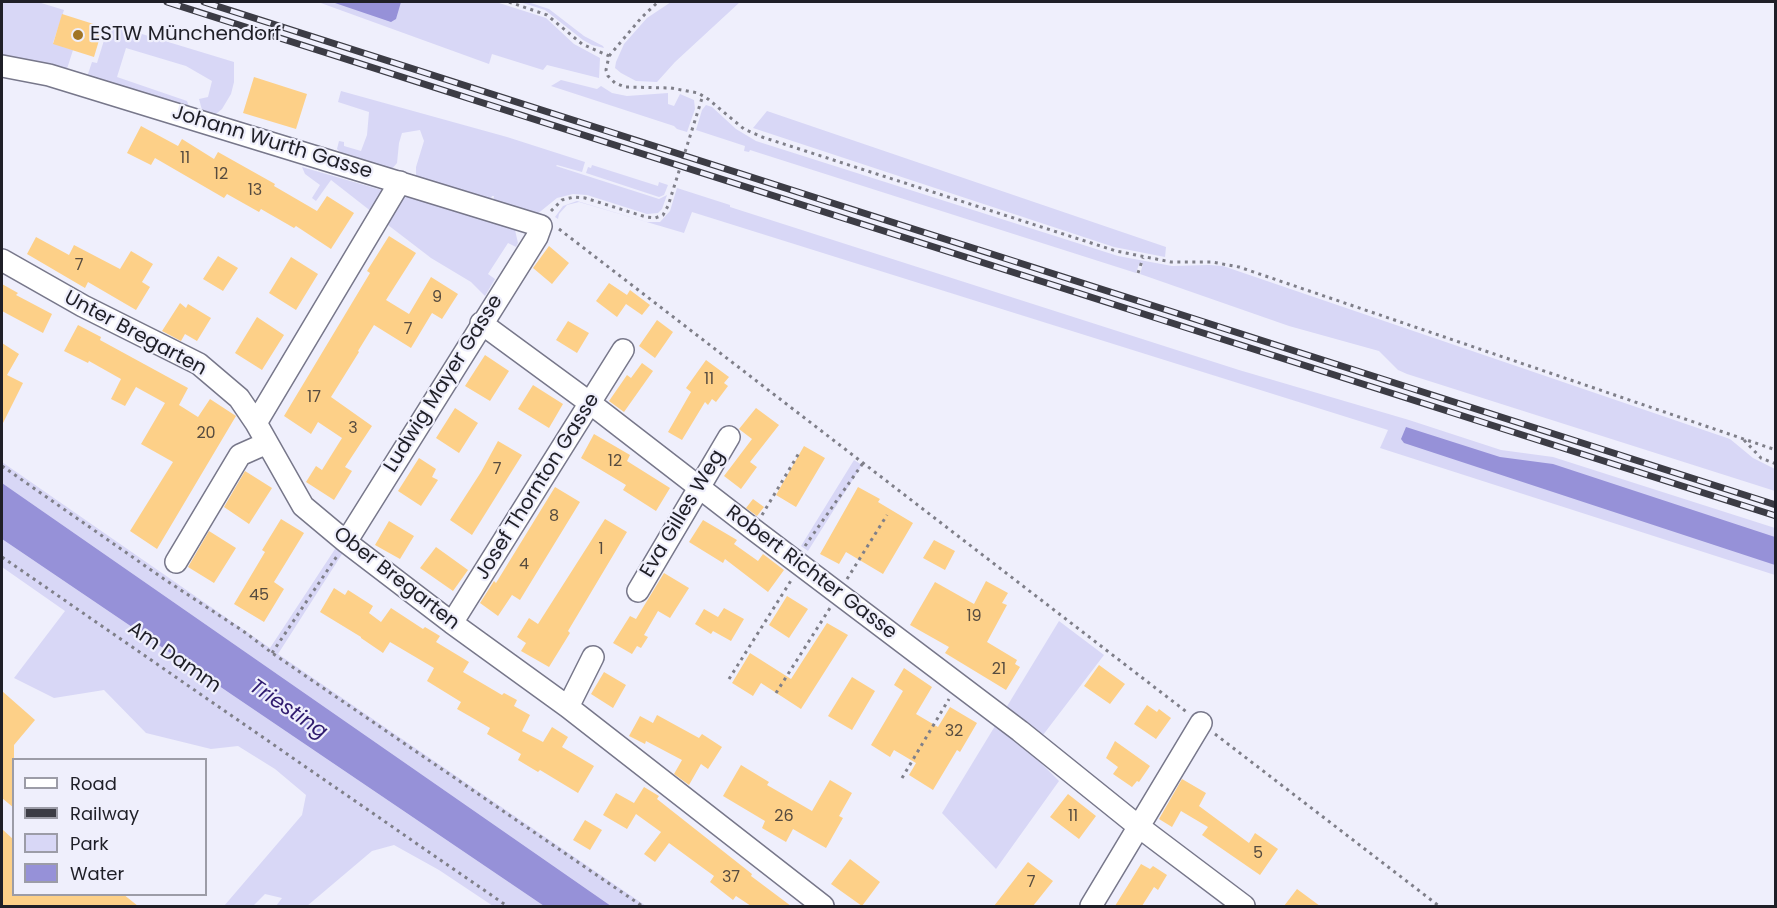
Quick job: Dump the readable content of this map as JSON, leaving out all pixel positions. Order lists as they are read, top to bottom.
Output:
{
  "streets": {
    "street": [
      "Johann Wurth Gasse",
      "Unter Bregarten",
      "Ludwig Mayer Gasse",
      "Josef Thornton Gasse",
      "Eva Gilles Weg",
      "Robert Richter Gasse",
      "Ober Bregarten"
    ],
    "path": ["Am Damm"]
  },
  "crossings": [
    ["Johann Wurth Gasse", "Ludwig Mayer Gasse"],
    ["Unter Bregarten", "Ober Bregarten"],
    ["Ludwig Mayer Gasse", "Robert Richter Gasse"],
    ["Ludwig Mayer Gasse", "Ober Bregarten"],
    ["Josef Thornton Gasse", "Robert Richter Gasse"],
    ["Josef Thornton Gasse", "Ober Bregarten"],
    ["Eva Gilles Weg", "Robert Richter Gasse"]
  ],
  "water": ["Triesting"],
  "places": ["ESTW Münchendorf"],
  "house_numbers": [
    "11",
    "12",
    "13",
    "7",
    "9",
    "7",
    "11",
    "17",
    "3",
    "20",
    "12",
    "7",
    "8",
    "1",
    "4",
    "45",
    "19",
    "21",
    "32",
    "26",
    "11",
    "5",
    "37",
    "7"
  ],
  "legend": [
    "Road",
    "Railway",
    "Park",
    "Water"
  ]
}
